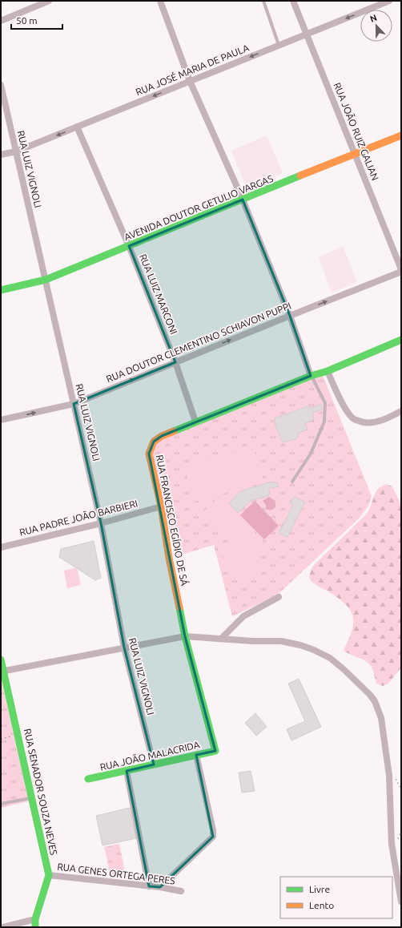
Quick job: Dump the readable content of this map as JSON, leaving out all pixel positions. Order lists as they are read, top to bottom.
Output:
{
  "streets": {
    "street": [
      "RUA JOSÉ MARIA DE PAULA",
      "RUA JOÃO RUIZ GALIAN",
      "RUA LUIZ VIGNOLI",
      "AVENIDA DOUTOR GETULIO VARGAS",
      "RUA LUIZ MARCONI",
      "RUA DOUTOR CLEMENTINO SCHIAVON PUPPI",
      "RUA PADRE JOÃO BARBIERI",
      "RUA FRANCISCO EGÍDIO DE SÁ",
      "RUA JOÃO MALACRIDA",
      "RUA SENADOR SOUZA NEVES",
      "RUA GENES ORTEGA PERES"
    ]
  },
  "crossings": [
    ["RUA JOSÉ MARIA DE PAULA", "RUA JOÃO RUIZ GALIAN"],
    ["RUA JOSÉ MARIA DE PAULA", "RUA LUIZ VIGNOLI"],
    ["RUA JOSÉ MARIA DE PAULA", "RUA LUIZ MARCONI"],
    ["RUA JOÃO RUIZ GALIAN", "AVENIDA DOUTOR GETULIO VARGAS"],
    ["RUA LUIZ VIGNOLI", "AVENIDA DOUTOR GETULIO VARGAS"],
    ["RUA LUIZ VIGNOLI", "RUA DOUTOR CLEMENTINO SCHIAVON PUPPI"],
    ["RUA LUIZ VIGNOLI", "RUA PADRE JOÃO BARBIERI"],
    ["RUA LUIZ VIGNOLI", "RUA JOÃO MALACRIDA"],
    ["AVENIDA DOUTOR GETULIO VARGAS", "RUA LUIZ MARCONI"],
    ["RUA LUIZ MARCONI", "RUA DOUTOR CLEMENTINO SCHIAVON PUPPI"],
    ["RUA LUIZ MARCONI", "RUA FRANCISCO EGÍDIO DE SÁ"],
    ["RUA PADRE JOÃO BARBIERI", "RUA FRANCISCO EGÍDIO DE SÁ"],
    ["RUA FRANCISCO EGÍDIO DE SÁ", "RUA JOÃO MALACRIDA"],
    ["RUA SENADOR SOUZA NEVES", "RUA GENES ORTEGA PERES"]
  ],
  "one_way": ["RUA JOSÉ MARIA DE PAULA", "RUA DOUTOR CLEMENTINO SCHIAVON PUPPI"],
  "legend": ["Livre", "Lento"],
  "scale_bar": "50 m",
  "north": "top"
}
